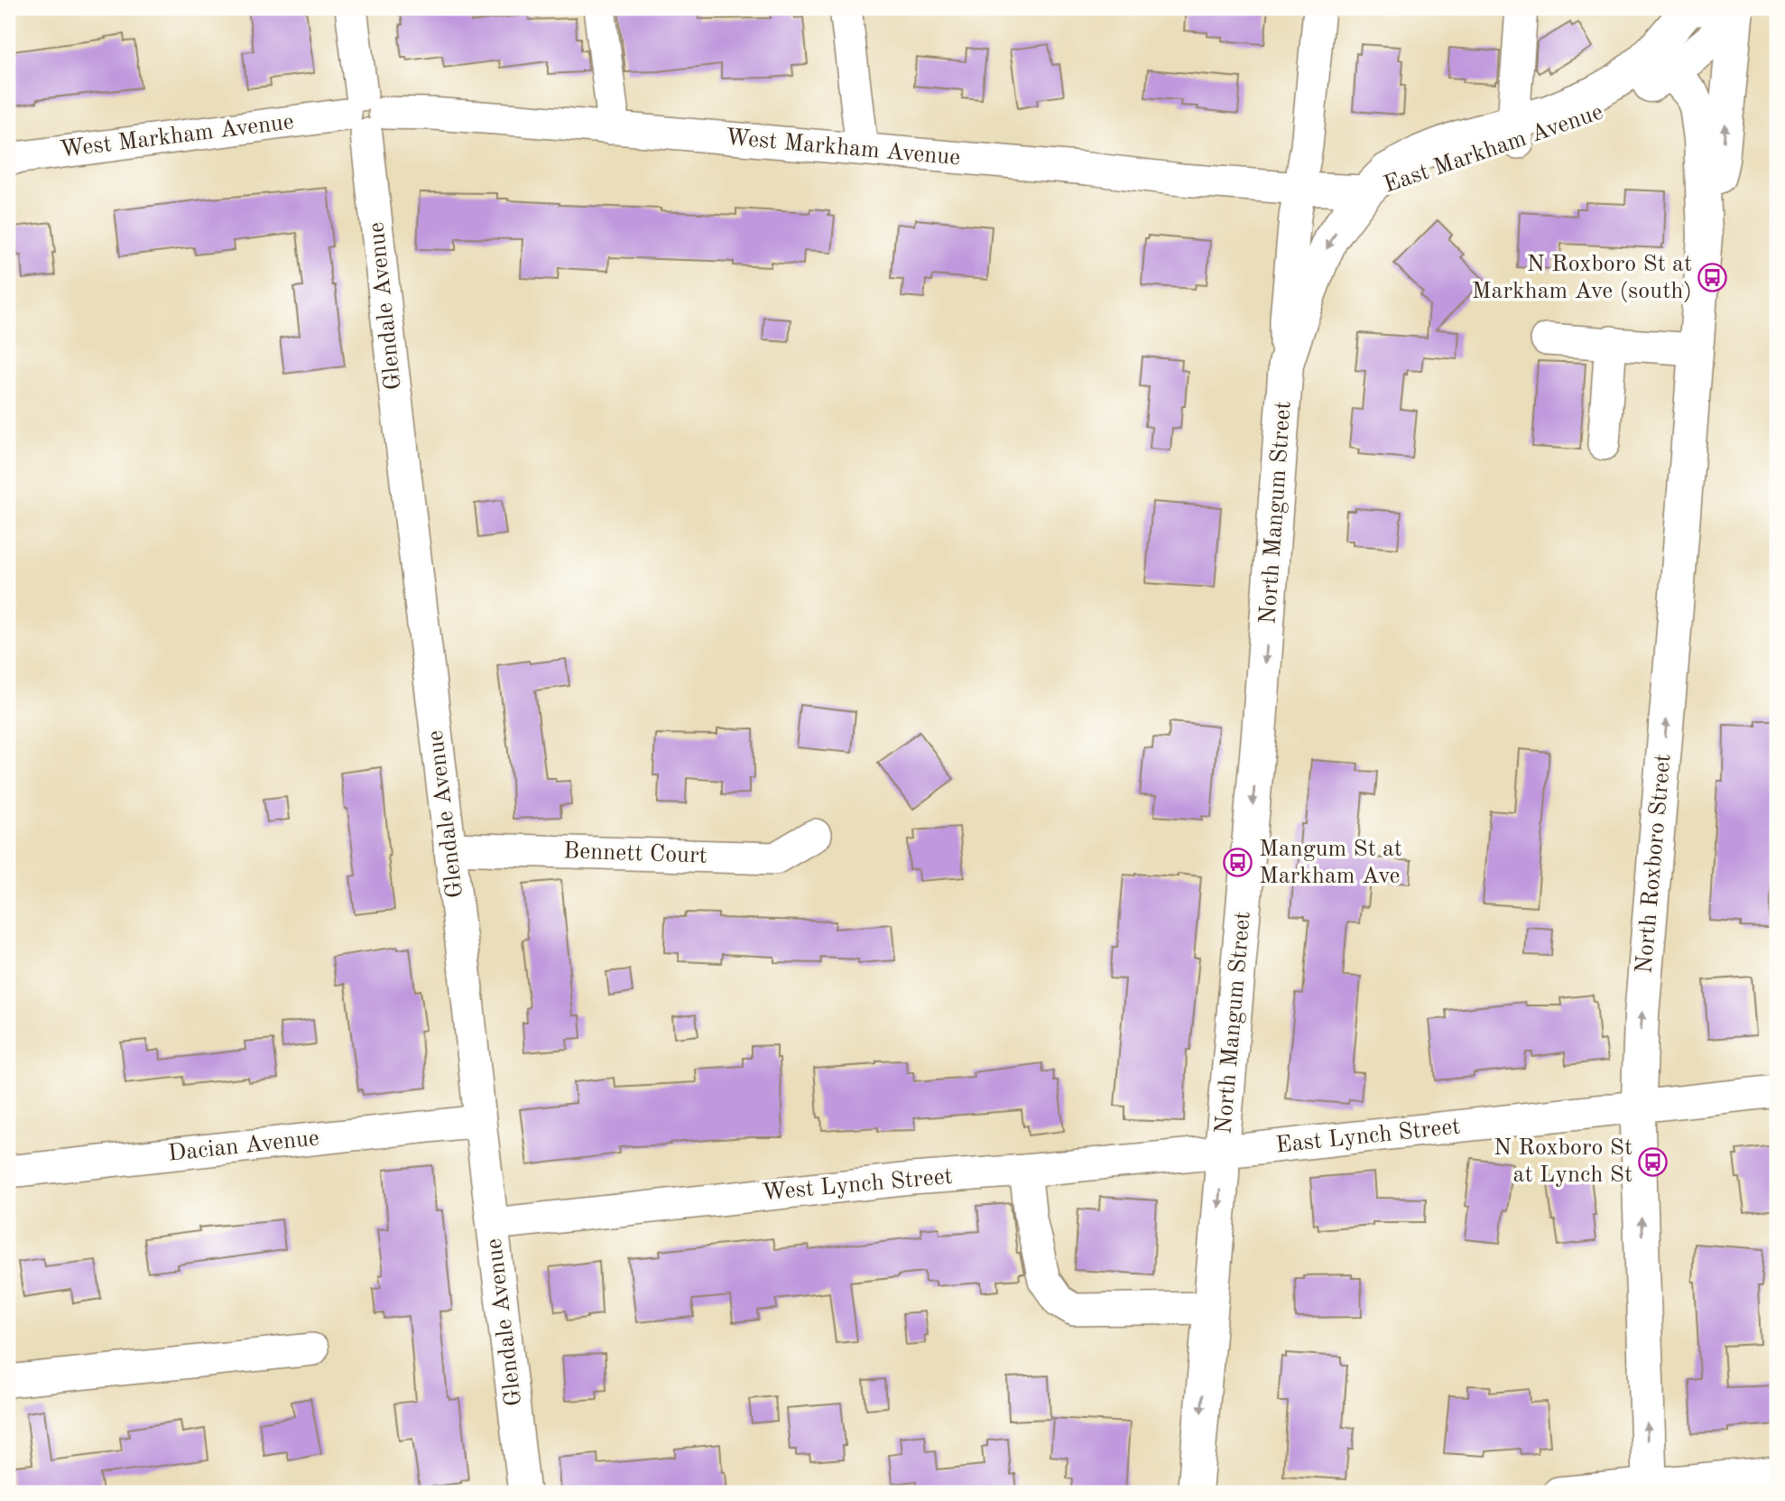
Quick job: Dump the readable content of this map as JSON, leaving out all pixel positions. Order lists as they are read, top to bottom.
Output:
{
  "streets": {
    "main road": ["East Markham Avenue", "North Mangum Street", "North Roxboro Street"],
    "street": [
      "West Markham Avenue",
      "Glendale Avenue",
      "Bennett Court",
      "East Lynch Street",
      "Dacian Avenue",
      "West Lynch Street"
    ]
  },
  "crossings": [
    ["West Markham Avenue", "East Markham Avenue"],
    ["West Markham Avenue", "Glendale Avenue"],
    ["West Markham Avenue", "North Mangum Street"],
    ["East Markham Avenue", "North Mangum Street"],
    ["East Markham Avenue", "North Roxboro Street"],
    ["Glendale Avenue", "Bennett Court"],
    ["Glendale Avenue", "Dacian Avenue"],
    ["Glendale Avenue", "West Lynch Street"],
    ["North Mangum Street", "East Lynch Street"],
    ["North Mangum Street", "West Lynch Street"],
    ["North Roxboro Street", "East Lynch Street"],
    ["East Lynch Street", "West Lynch Street"]
  ],
  "one_way": ["North Mangum Street", "North Roxboro Street"],
  "places": {
    "bus stop": ["N Roxboro St at Markham Ave (south)", "Mangum St at Markham Ave", "N Roxboro St at Lynch St"]
  }
}
